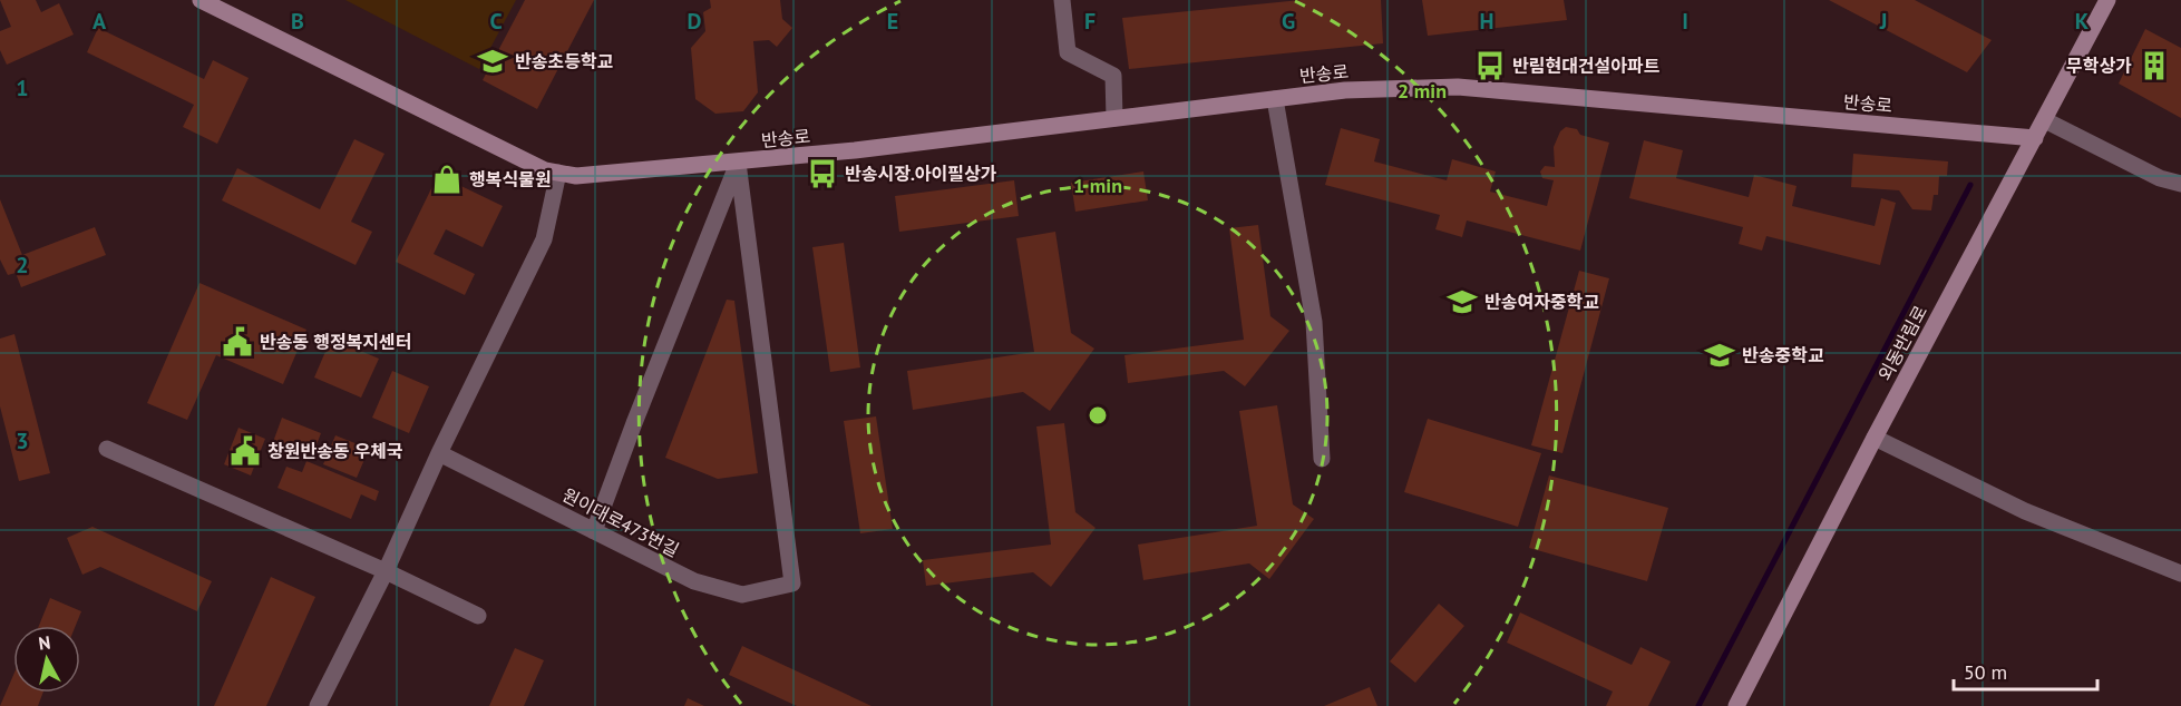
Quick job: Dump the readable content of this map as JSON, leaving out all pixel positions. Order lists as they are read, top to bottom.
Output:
{
  "streets": {
    "street": ["반송로", "외동반림로", "원이대로473번길"]
  },
  "crossings": [
    ["반송로", "외동반림로"],
    ["반송로", "원이대로473번길"]
  ],
  "places": {
    "school or university": ["반송초등학교", "반송여자중학교", "반송중학교"],
    "bus stop": ["반림현대건설아파트", "반송시장.아이필상가"],
    "building": ["무학상가"],
    "shop": ["행복식물원"],
    "public building": ["반송동 행정복지센터", "창원반송동 우체국"]
  },
  "scale_bar": "50 m",
  "north": "top",
  "grid": {
    "columns": [
      "A",
      "B",
      "C",
      "D",
      "E",
      "F",
      "G",
      "H",
      "I",
      "J",
      "K"
    ],
    "rows": ["1", "2", "3"]
  },
  "rings": ["2 min", "1 min"]
}
